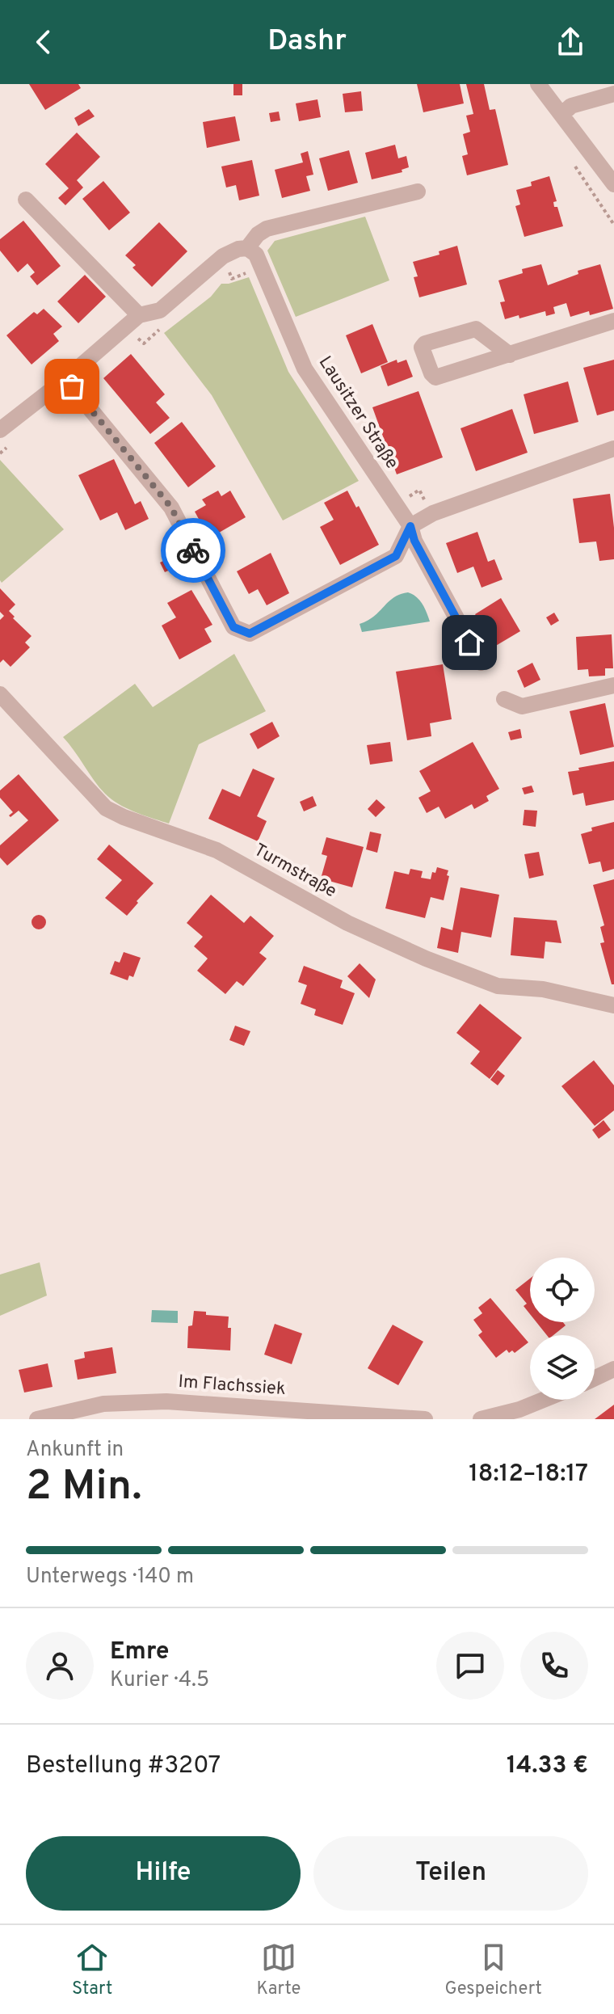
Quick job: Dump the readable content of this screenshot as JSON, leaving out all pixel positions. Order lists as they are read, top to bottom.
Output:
{
  "streets": {
    "street": ["Lausitzer Straße", "Turmstraße", "Im Flachssiek"]
  },
  "page": {
    "header": "Dashr",
    "heading": ["2 Min.", "Ankunft in", "18:12–18:17"],
    "panel": [
      "Emre",
      "Kurier · 4.5",
      "Bestellung #3207",
      "14.33 €"
    ],
    "bar": "Unterwegs · 140 m",
    "buttons": ["Hilfe", "Teilen"],
    "tabs": ["Start", "Karte", "Gespeichert"]
  }
}
